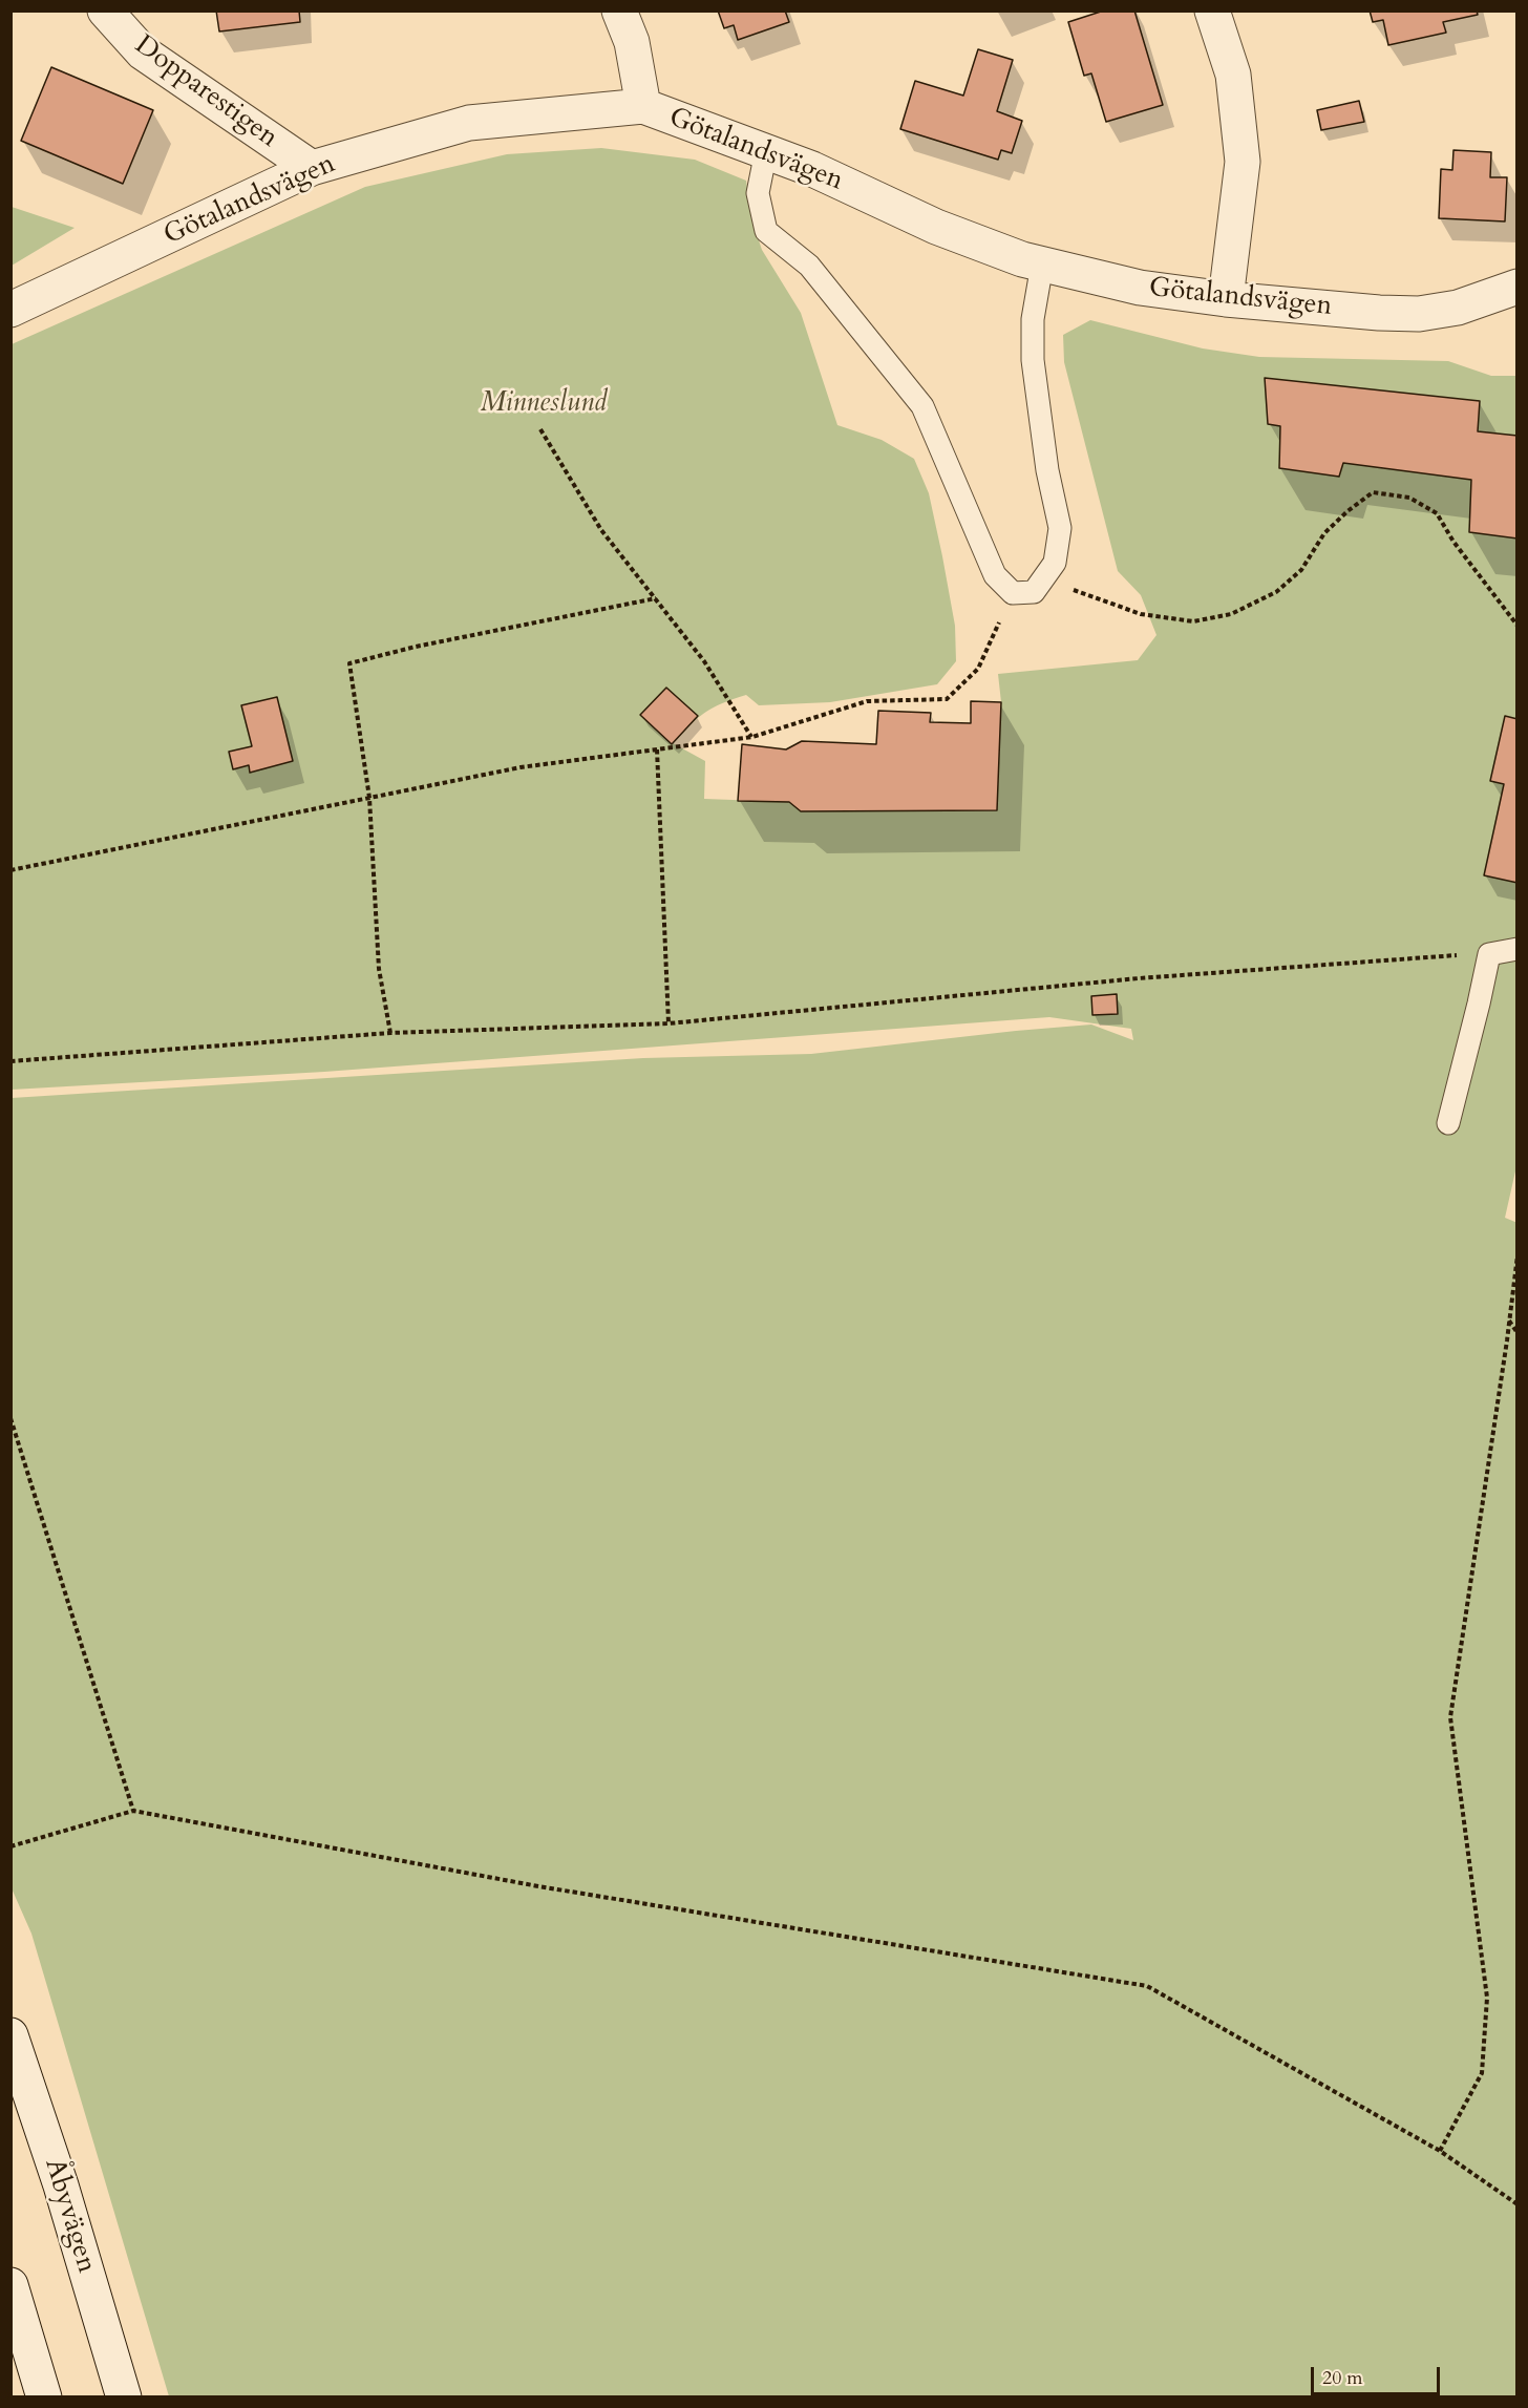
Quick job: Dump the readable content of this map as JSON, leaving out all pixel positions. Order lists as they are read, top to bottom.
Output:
{
  "streets": {
    "street": ["Dopparestigen", "Götalandsvägen", "Åbyvägen"]
  },
  "crossings": [
    ["Dopparestigen", "Götalandsvägen"]
  ],
  "parks": ["Minneslund"],
  "scale_bar": "20 m"
}
